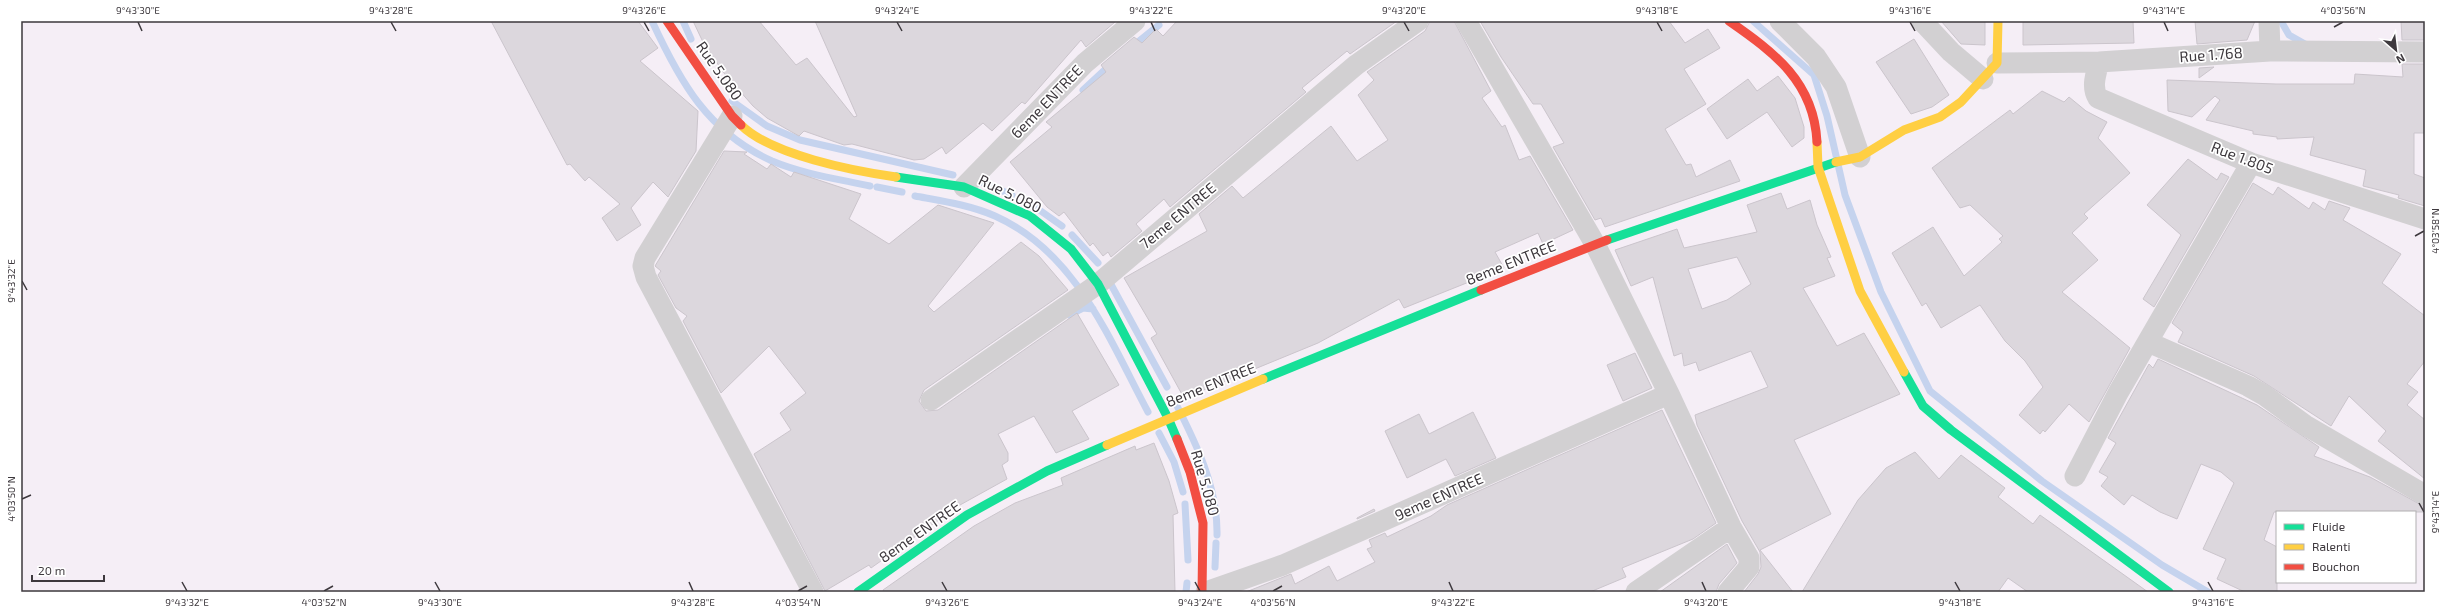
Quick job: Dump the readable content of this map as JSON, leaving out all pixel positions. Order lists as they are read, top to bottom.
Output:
{
  "streets": {
    "street": [
      "Rue 1.768",
      "Rue 5.080",
      "6eme ENTREE",
      "Rue 1.805",
      "7eme ENTREE",
      "8eme ENTREE",
      "9eme ENTREE"
    ]
  },
  "crossings": [
    ["Rue 1.768", "Rue 1.805"],
    ["Rue 1.768", "8eme ENTREE"],
    ["Rue 5.080", "6eme ENTREE"],
    ["Rue 5.080", "7eme ENTREE"],
    ["Rue 5.080", "8eme ENTREE"]
  ],
  "legend": ["Fluide", "Ralenti", "Bouchon"],
  "scale_bar": "20 m",
  "north": "bottom right",
  "coordinates": [
    "9°43'30\"E",
    "9°43'28\"E",
    "9°43'26\"E",
    "9°43'24\"E",
    "9°43'22\"E",
    "9°43'20\"E",
    "9°43'18\"E",
    "9°43'16\"E",
    "9°43'14\"E",
    "4°03'56\"N",
    "4°03'58\"N",
    "9°43'32\"E",
    "4°03'50\"N",
    "4°03'52\"N",
    "4°03'54\"N"
  ]
}
